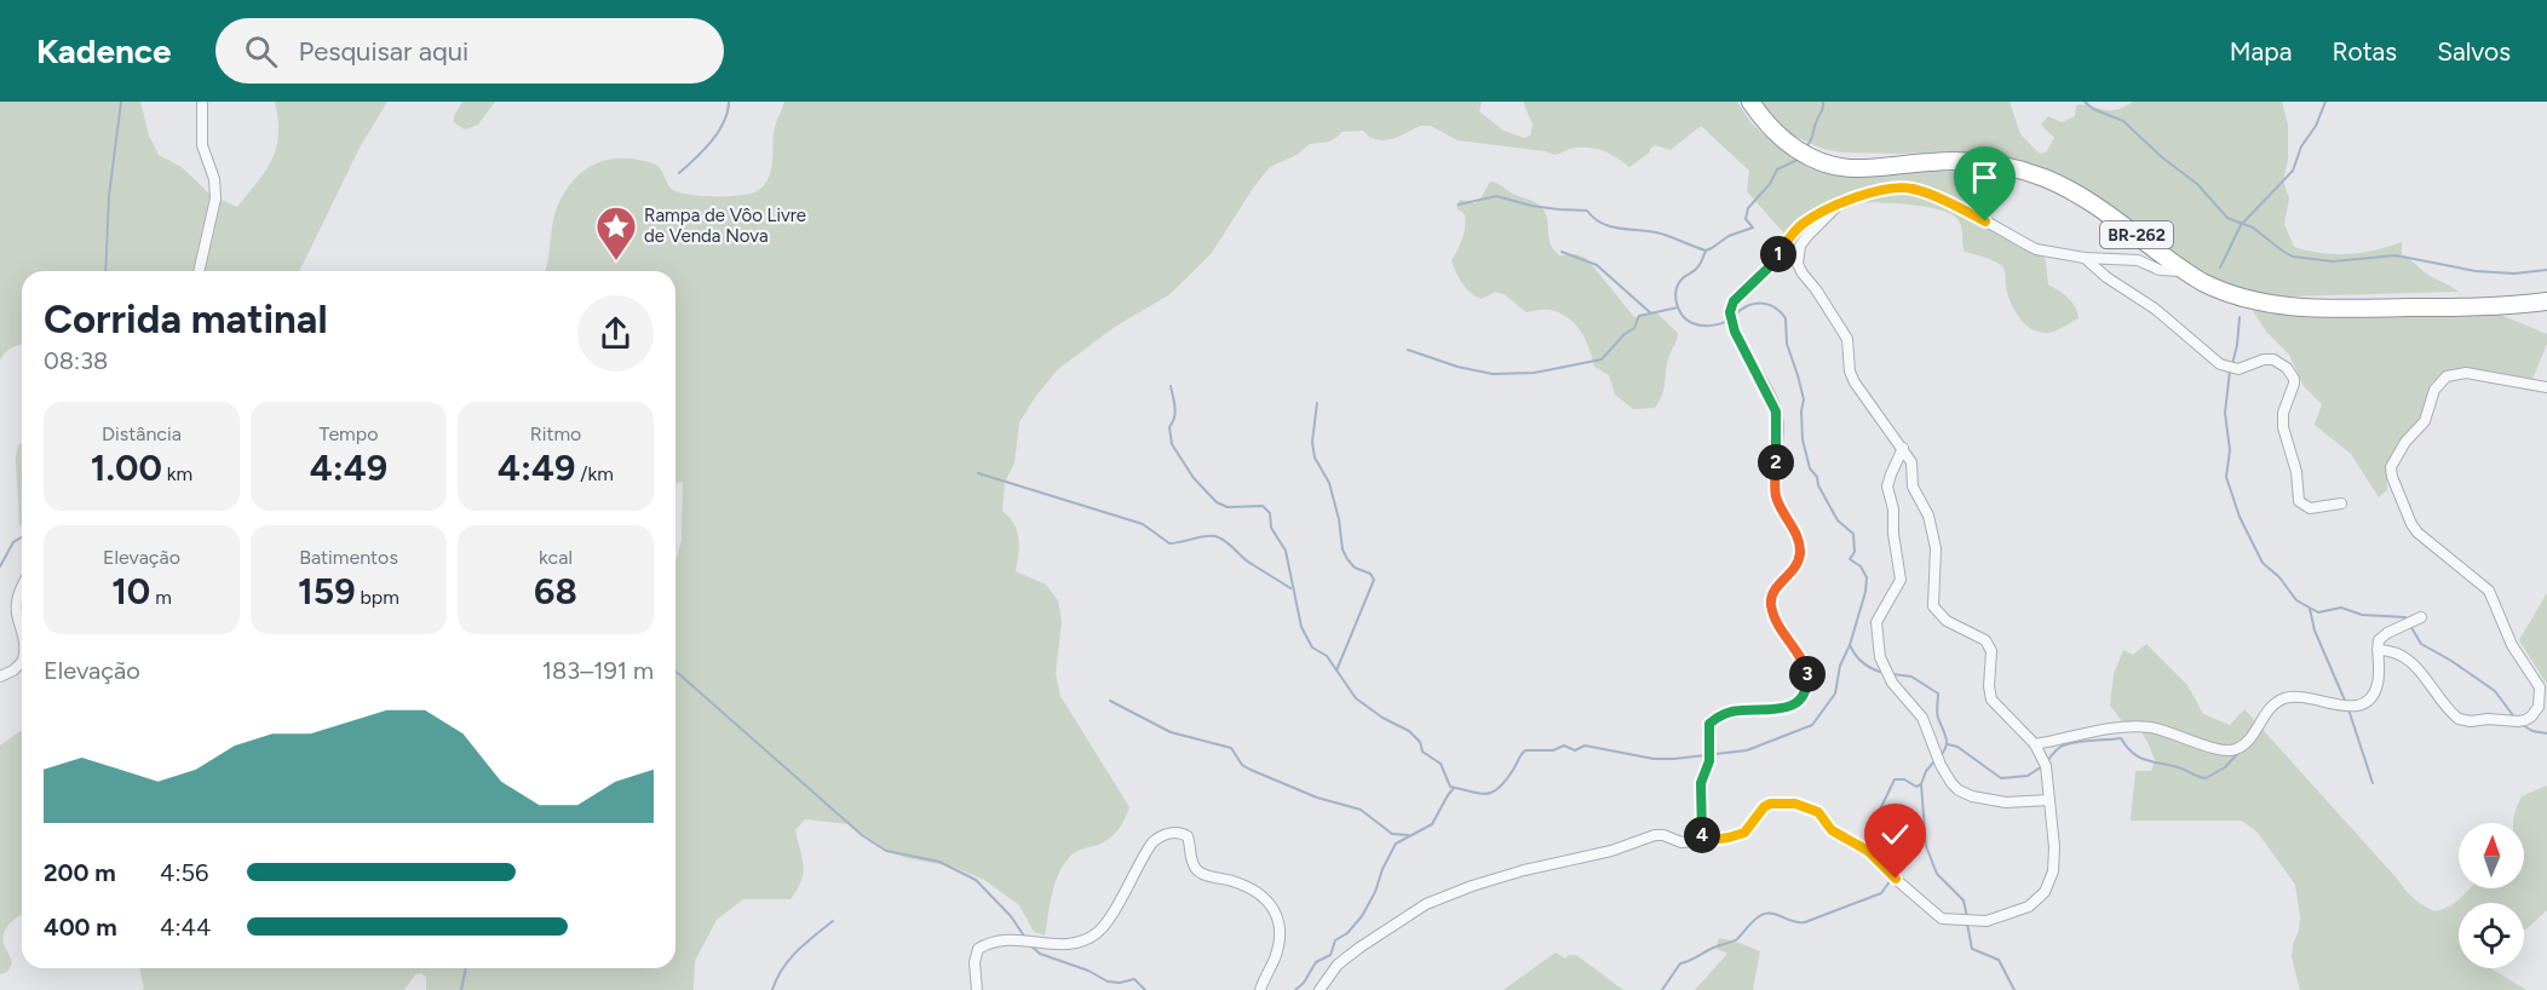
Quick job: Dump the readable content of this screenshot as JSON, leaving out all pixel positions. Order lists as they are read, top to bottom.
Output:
{
  "streets": {
    "highway": ["BR-262"]
  },
  "places": {
    "place": ["Rampa de Vôo Livre de Venda Nova"]
  },
  "north": "top",
  "page": {
    "header": "Kadence",
    "search": "Pesquisar aqui",
    "nav": ["Mapa", "Rotas", "Salvos"],
    "pins": [
      "1",
      "2",
      "3",
      "4"
    ],
    "heading": ["Corrida matinal", "08:38"],
    "stats": [
      ["Distância", "1.00 km"],
      ["Tempo", "4:49"],
      ["Ritmo", "4:49 /km"],
      ["Elevação", "10 m"],
      ["Batimentos", "159 bpm"],
      ["kcal", "68"]
    ],
    "chart": ["Elevação", "183–191 m"],
    "list": [
      {
        "name": "200 m",
        "note": "4:56"
      },
      {
        "name": "400 m",
        "note": "4:44"
      }
    ]
  }
}
